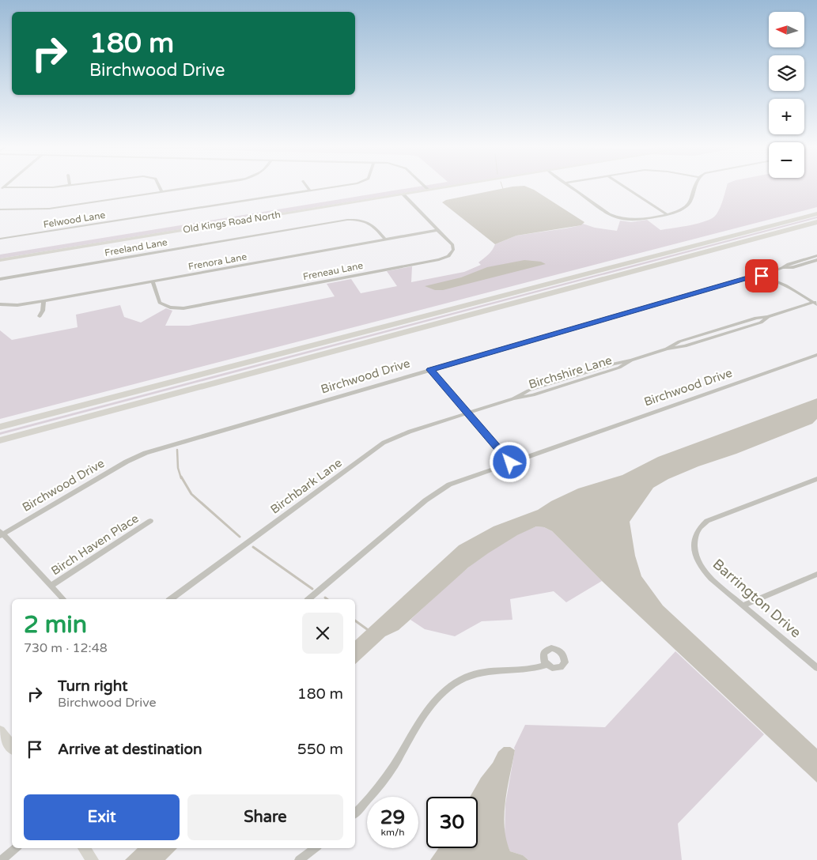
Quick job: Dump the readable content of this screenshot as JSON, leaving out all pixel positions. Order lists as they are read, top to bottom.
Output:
{
  "streets": {
    "street": [
      "Felwood Lane",
      "Old Kings Road North",
      "Freeland Lane",
      "Frenora Lane",
      "Freneau Lane",
      "Birchshire Lane",
      "Birchwood Drive",
      "Birchbark Lane",
      "Birch Haven Place",
      "Barrington Drive"
    ]
  },
  "crossings": [
    ["Old Kings Road North", "Freneau Lane"],
    ["Freeland Lane", "Frenora Lane"],
    ["Frenora Lane", "Freneau Lane"],
    ["Birchshire Lane", "Birchbark Lane"]
  ],
  "north": "left",
  "page": {
    "map_buttons": ["+", "−"],
    "turn": ["180 m", "Birchwood Drive"],
    "heading": ["2 min", "730 m · 12:48"],
    "list": [
      {
        "name": "Turn right",
        "note": "Birchwood Drive",
        "value": "180 m"
      },
      {
        "name": "Arrive at destination",
        "value": "550 m"
      }
    ],
    "buttons": ["Exit", "Share"],
    "speed": "29 km/h",
    "limit": "30"
  }
}
